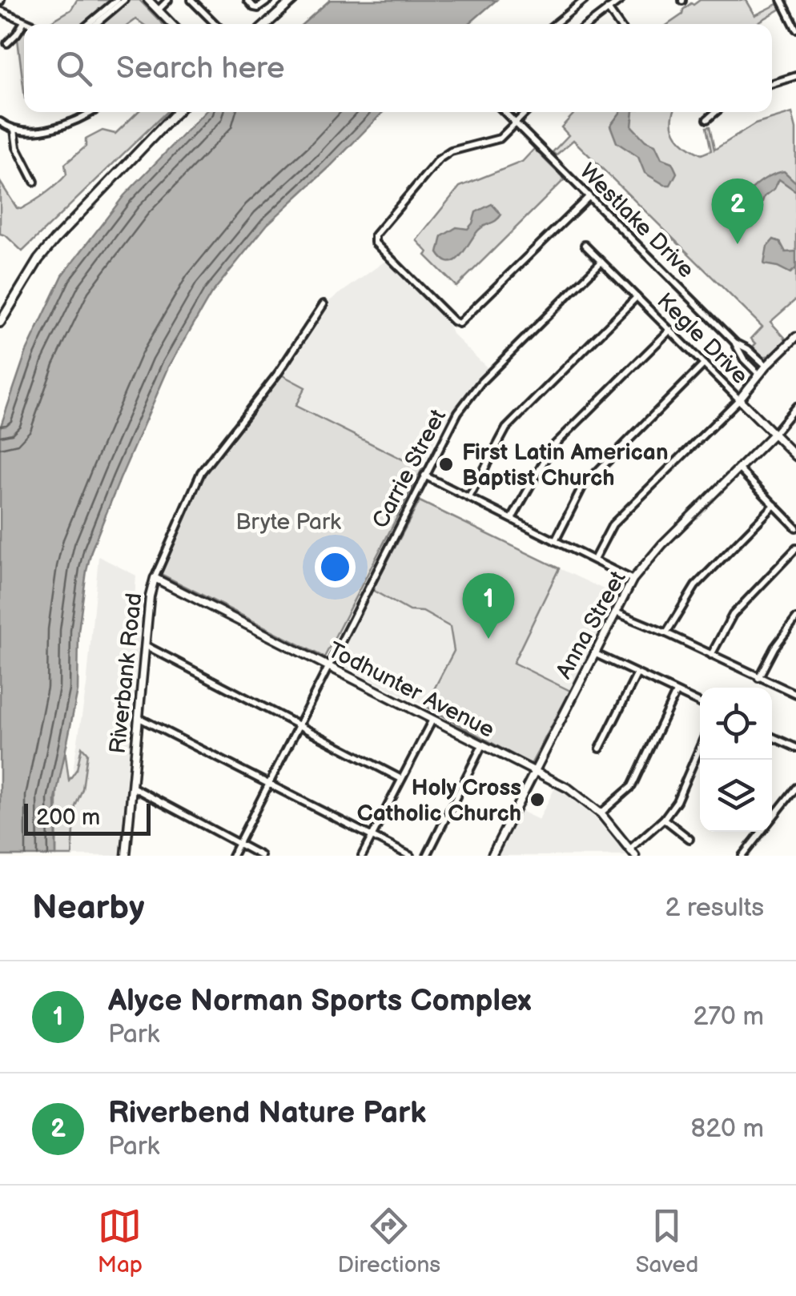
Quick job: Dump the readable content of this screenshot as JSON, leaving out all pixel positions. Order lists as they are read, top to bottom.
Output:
{
  "streets": {
    "street": [
      "Westlake Drive",
      "Kegle Drive",
      "Carrie Street",
      "Anna Street",
      "Riverbank Road",
      "Todhunter Avenue"
    ]
  },
  "crossings": [
    ["Kegle Drive", "Carrie Street"],
    ["Kegle Drive", "Anna Street"],
    ["Carrie Street", "Todhunter Avenue"],
    ["Anna Street", "Todhunter Avenue"],
    ["Riverbank Road", "Todhunter Avenue"]
  ],
  "parks": ["Bryte Park"],
  "places": ["First Latin American Baptist Church", "Holy Cross Catholic Church"],
  "scale_bar": "200 m",
  "page": {
    "search": "Search here",
    "pins": ["2", "1"],
    "scale": "200 m",
    "heading": ["Nearby", "2 results"],
    "list": [
      {
        "mark": "1",
        "name": "Alyce Norman Sports Complex",
        "note": "Park",
        "value": "270 m"
      },
      {
        "mark": "2",
        "name": "Riverbend Nature Park",
        "note": "Park",
        "value": "820 m"
      }
    ],
    "nav": ["Map", "Directions", "Saved"]
  }
}
